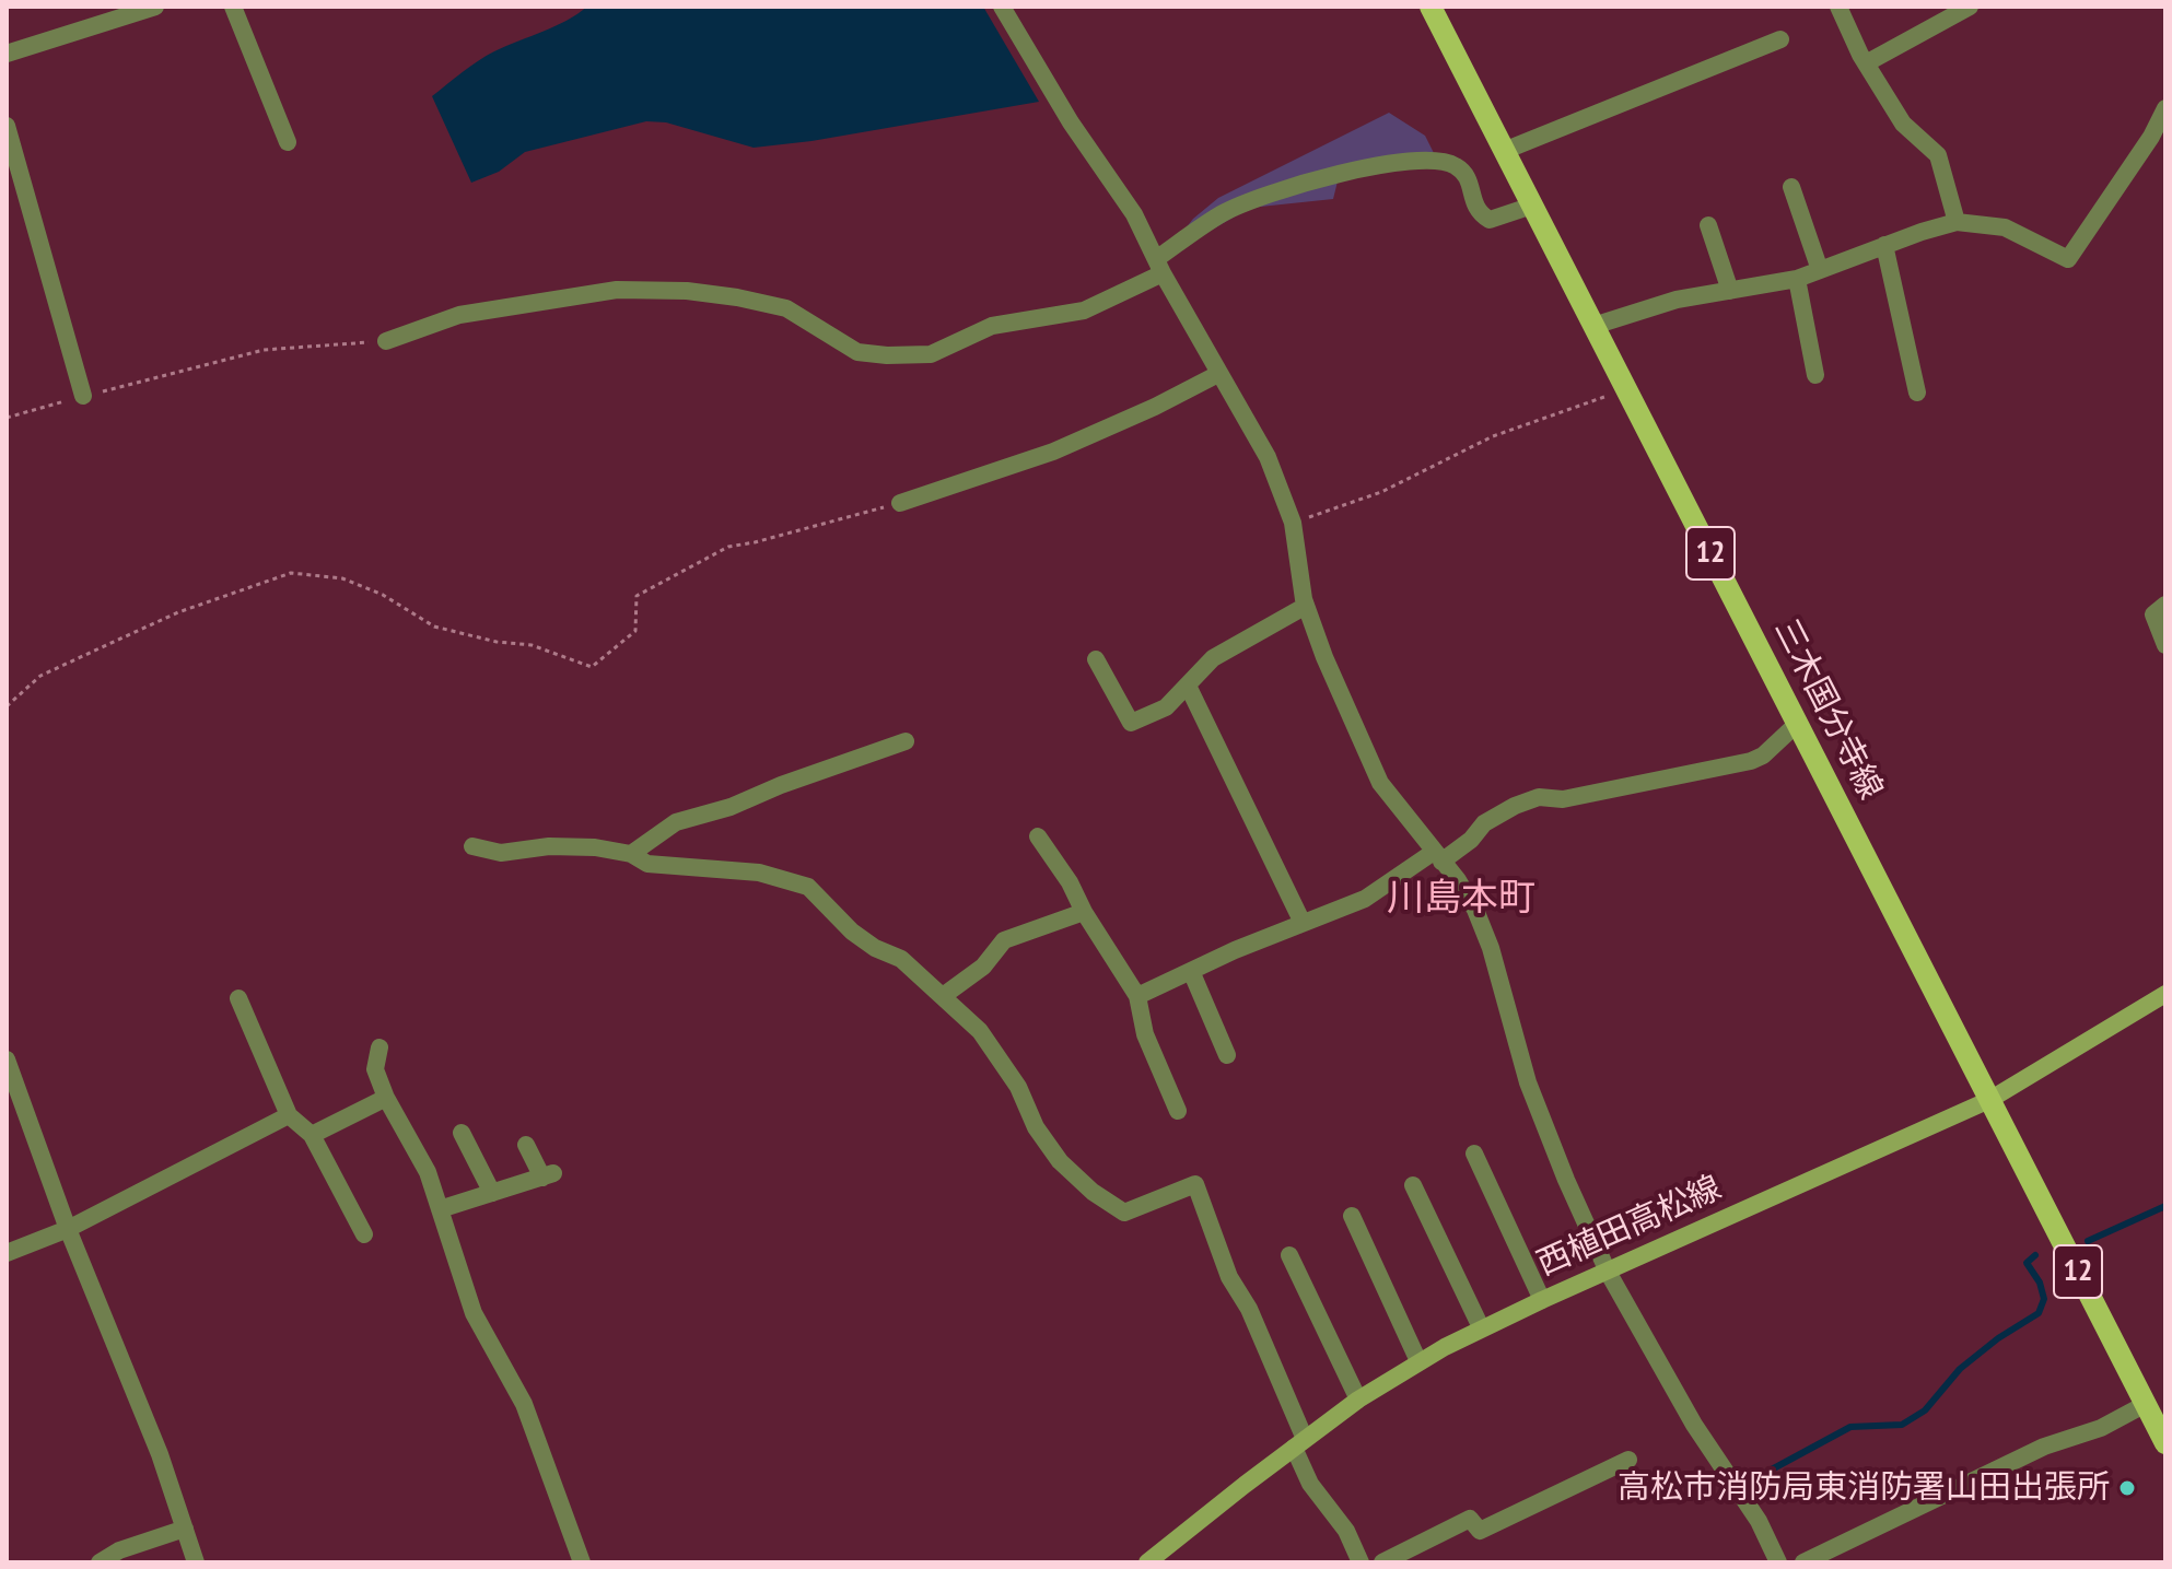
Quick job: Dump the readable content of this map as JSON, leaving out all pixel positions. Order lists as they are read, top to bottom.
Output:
{
  "streets": {
    "main road": ["12", "三木国分寺線", "西植田高松線"]
  },
  "crossings": [
    ["三木国分寺線", "西植田高松線"]
  ],
  "districts": ["川島本町"],
  "places": ["高松市消防局東消防署山田出張所"]
}
